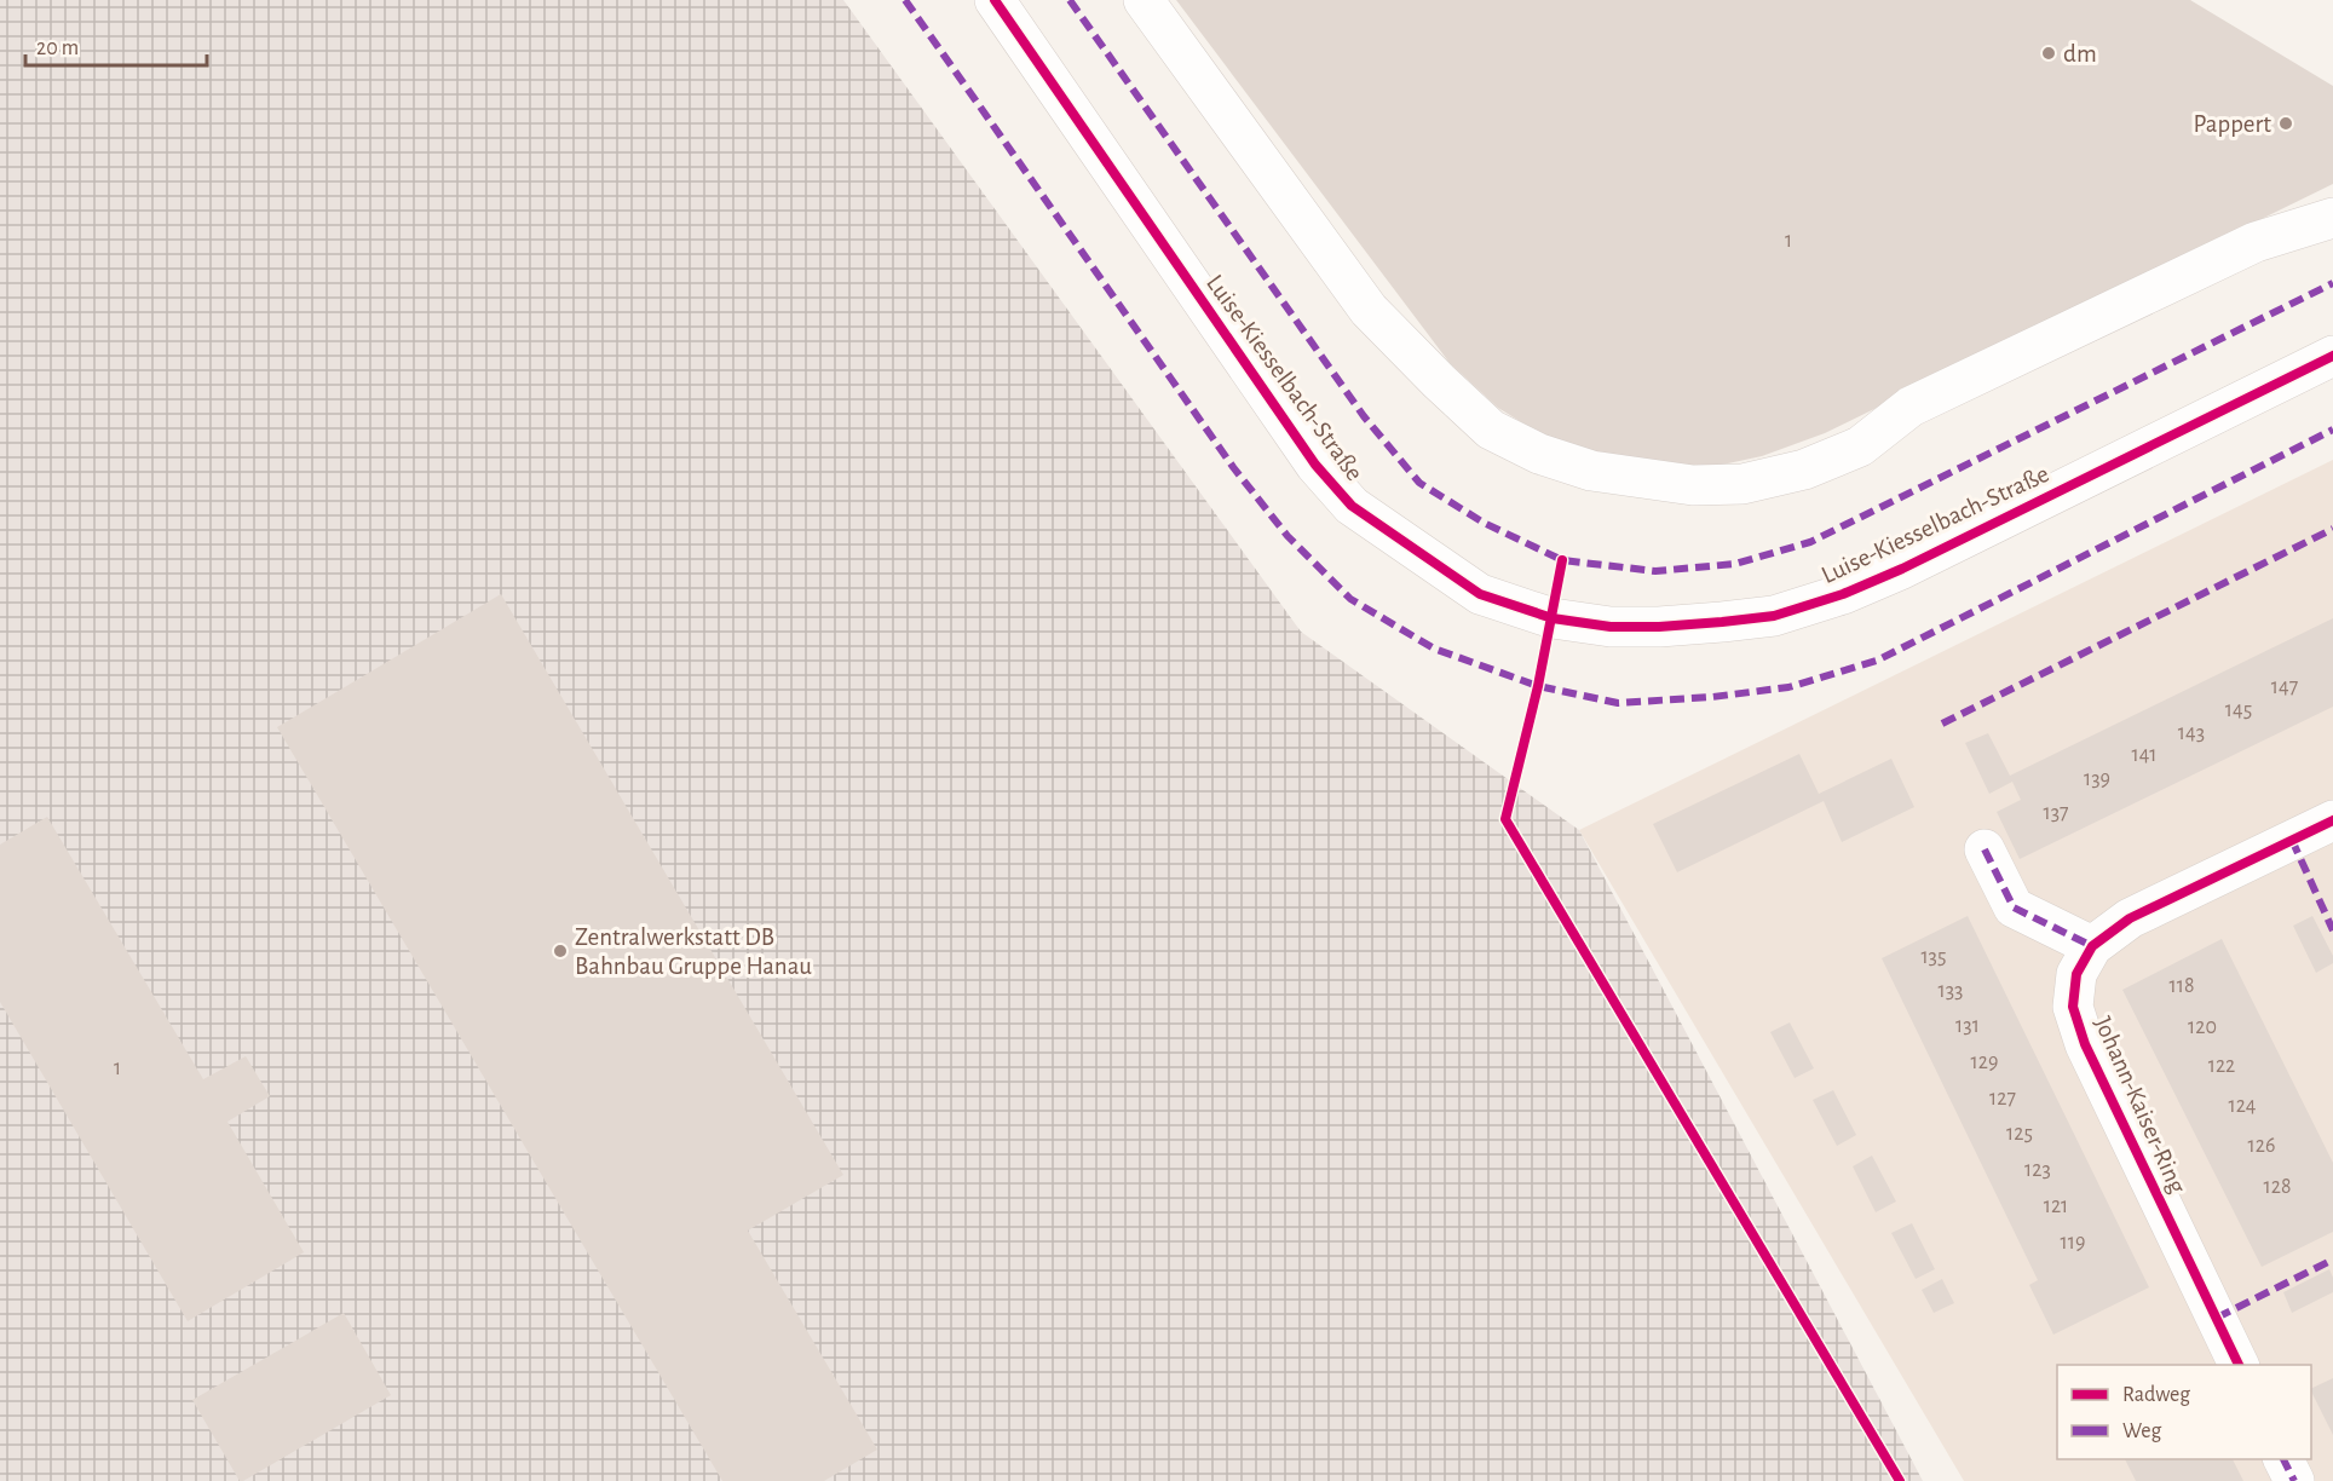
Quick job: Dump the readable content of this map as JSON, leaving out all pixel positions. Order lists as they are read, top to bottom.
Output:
{
  "streets": {
    "street": ["Luise-Kiesselbach-Straße", "Johann-Kaiser-Ring"]
  },
  "places": ["dm", "Pappert", "Zentralwerkstatt DB Bahnbau Gruppe Hanau"],
  "house_numbers": [
    "1",
    "147",
    "145",
    "143",
    "141",
    "139",
    "137",
    "135",
    "118",
    "133",
    "131",
    "120",
    "129",
    "122",
    "1",
    "127",
    "124",
    "125",
    "126",
    "123",
    "128",
    "121",
    "119"
  ],
  "legend": ["Radweg", "Weg"],
  "scale_bar": "20 m"
}
